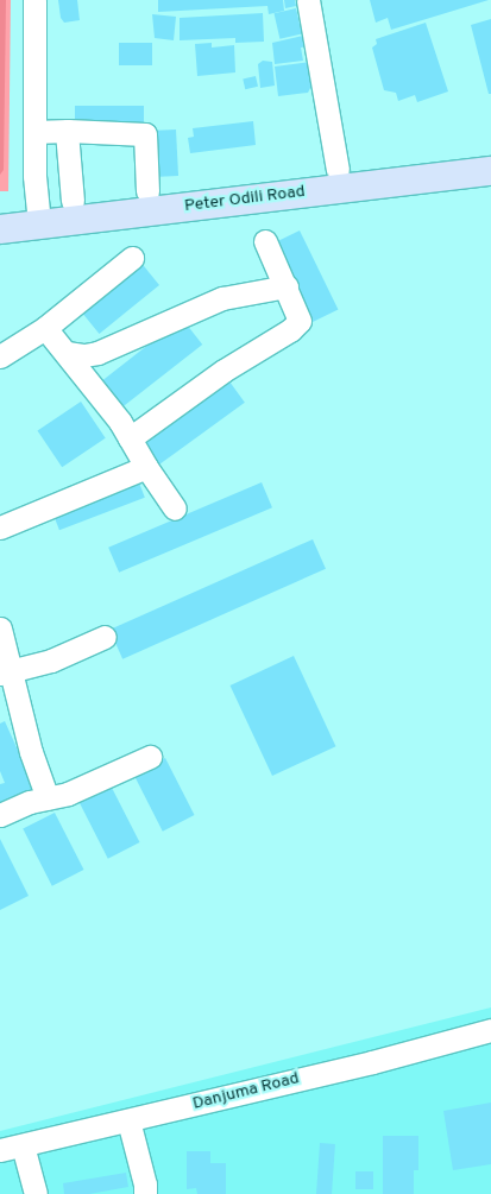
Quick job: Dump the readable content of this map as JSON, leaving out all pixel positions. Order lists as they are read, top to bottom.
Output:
{
  "streets": {
    "main road": ["Peter Odili Road"],
    "street": ["Danjuma Road"]
  }
}
